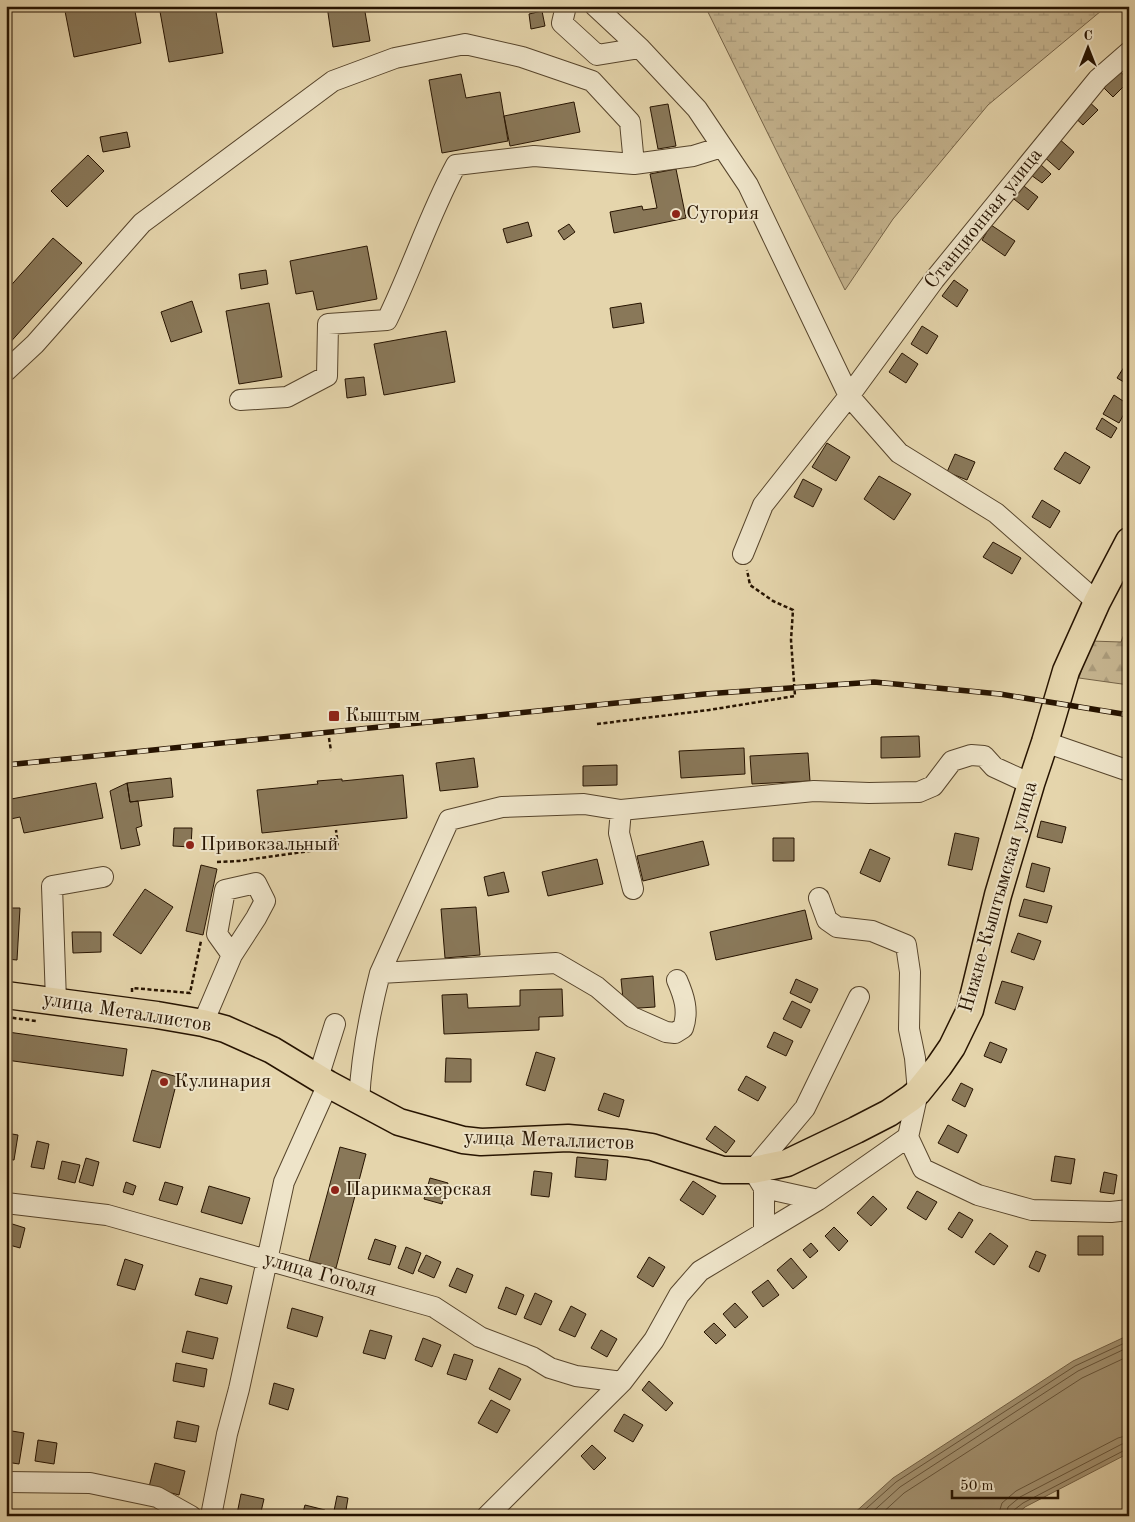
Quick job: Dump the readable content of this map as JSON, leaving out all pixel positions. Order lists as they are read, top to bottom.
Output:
{
  "streets": {
    "main road": ["Нижне-Кыштымская улица", "улица Металлистов"],
    "street": ["Станционная улица", "улица Гоголя"]
  },
  "crossings": [
    ["Нижне-Кыштымская улица", "улица Металлистов"]
  ],
  "places": {
    "other": [
      "Сугория",
      "Привокзальный",
      "Кулинария",
      "Парикмахерская"
    ],
    "transit": ["Кыштым"]
  },
  "scale_bar": "50 m",
  "north": "top"
}
